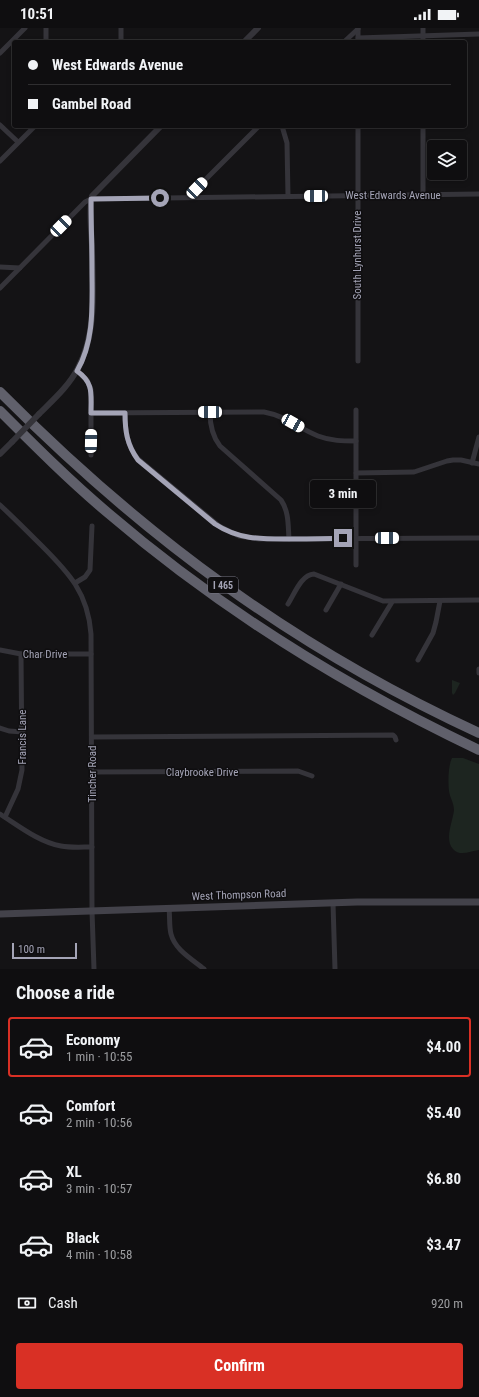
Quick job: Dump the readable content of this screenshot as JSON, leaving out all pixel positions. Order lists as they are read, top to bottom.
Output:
{
  "streets": {
    "highway": ["I 465"],
    "main road": ["West Thompson Road"],
    "street": [
      "West Edwards Avenue",
      "South Lynhurst Drive",
      "Char Drive",
      "Francis Lane",
      "Claybrooke Drive",
      "Tincher Road"
    ]
  },
  "crossings": [
    ["West Edwards Avenue", "South Lynhurst Drive"],
    ["Char Drive", "Francis Lane"],
    ["Char Drive", "Tincher Road"],
    ["Claybrooke Drive", "Tincher Road"],
    ["Tincher Road", "West Thompson Road"]
  ],
  "scale_bar": "100 m",
  "page": {
    "status": "10:51",
    "banner": ["West Edwards Avenue", "Gambel Road"],
    "bubble": "3 min",
    "scale": "100 m",
    "heading": "Choose a ride",
    "list": [
      {
        "name": "Economy",
        "note": "1 min · 10:55",
        "value": "$4.00"
      },
      {
        "name": "Comfort",
        "note": "2 min · 10:56",
        "value": "$5.40"
      },
      {
        "name": "XL",
        "note": "3 min · 10:57",
        "value": "$6.80"
      },
      {
        "name": "Black",
        "note": "4 min · 10:58",
        "value": "$3.47"
      }
    ],
    "pay": ["Cash", "920 m"],
    "buttons": "Confirm"
  }
}
